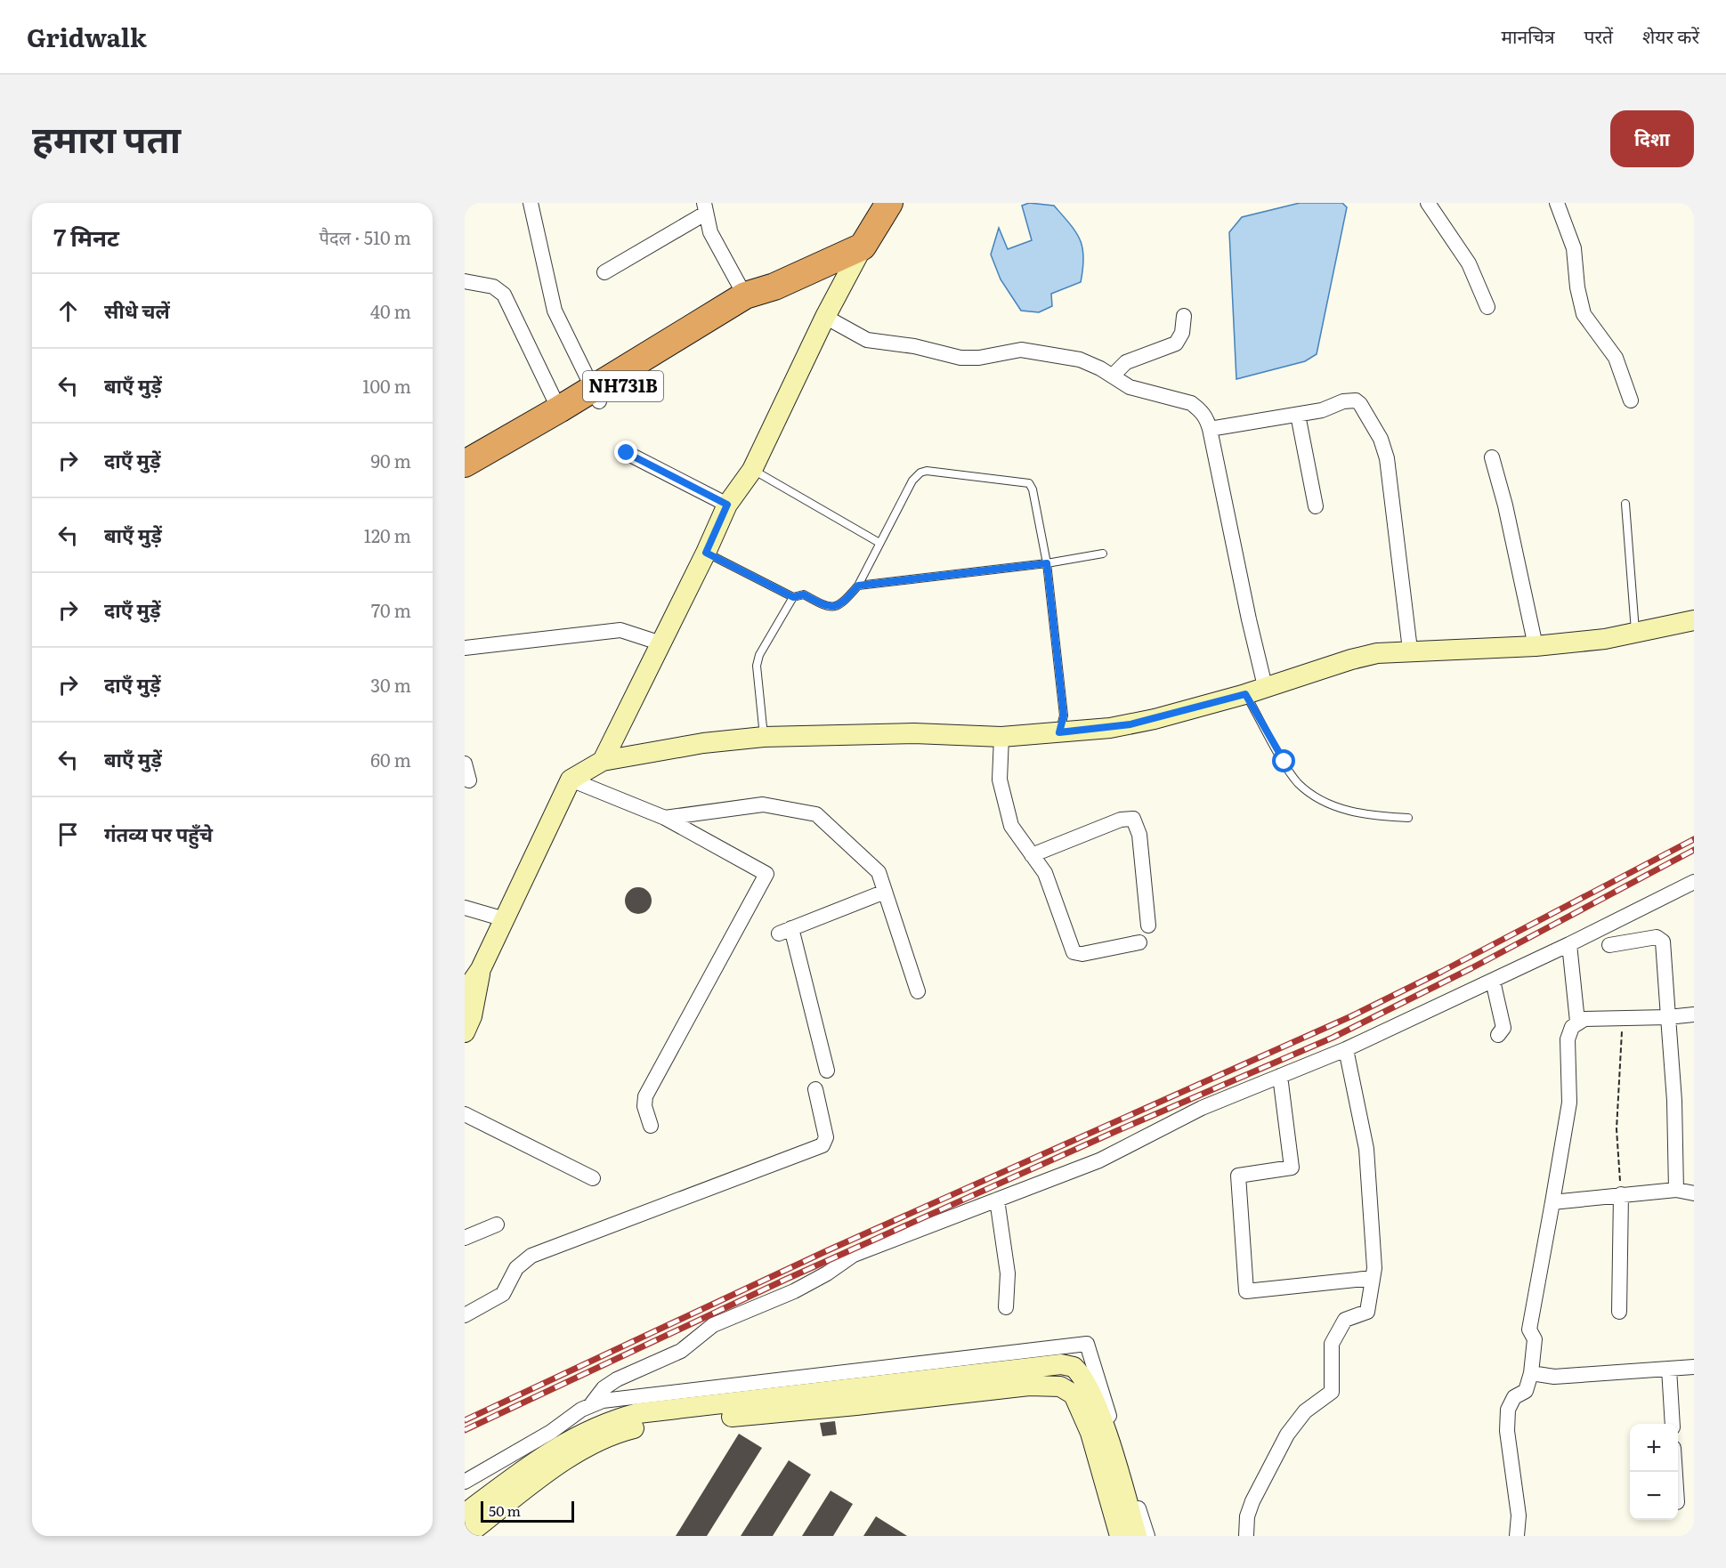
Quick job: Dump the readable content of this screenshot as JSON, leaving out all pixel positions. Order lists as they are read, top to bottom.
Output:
{
  "streets": {
    "highway": ["NH731B"]
  },
  "scale_bar": "50 m",
  "page": {
    "header": "Gridwalk",
    "nav": ["मानचित्र", "परतें", "शेयर करें"],
    "title": "हमारा पता",
    "buttons": "दिशा",
    "heading": ["7 मिनट", "पैदल · 510 m"],
    "list": [
      ["सीधे चलें", "40 m"],
      ["बाएँ मुड़ें", "100 m"],
      ["दाएँ मुड़ें", "90 m"],
      ["बाएँ मुड़ें", "120 m"],
      ["दाएँ मुड़ें", "70 m"],
      ["दाएँ मुड़ें", "30 m"],
      ["बाएँ मुड़ें", "60 m"],
      "गंतव्य पर पहुँचे"
    ],
    "map_buttons": ["+", "−"],
    "scale": "50 m"
  }
}
